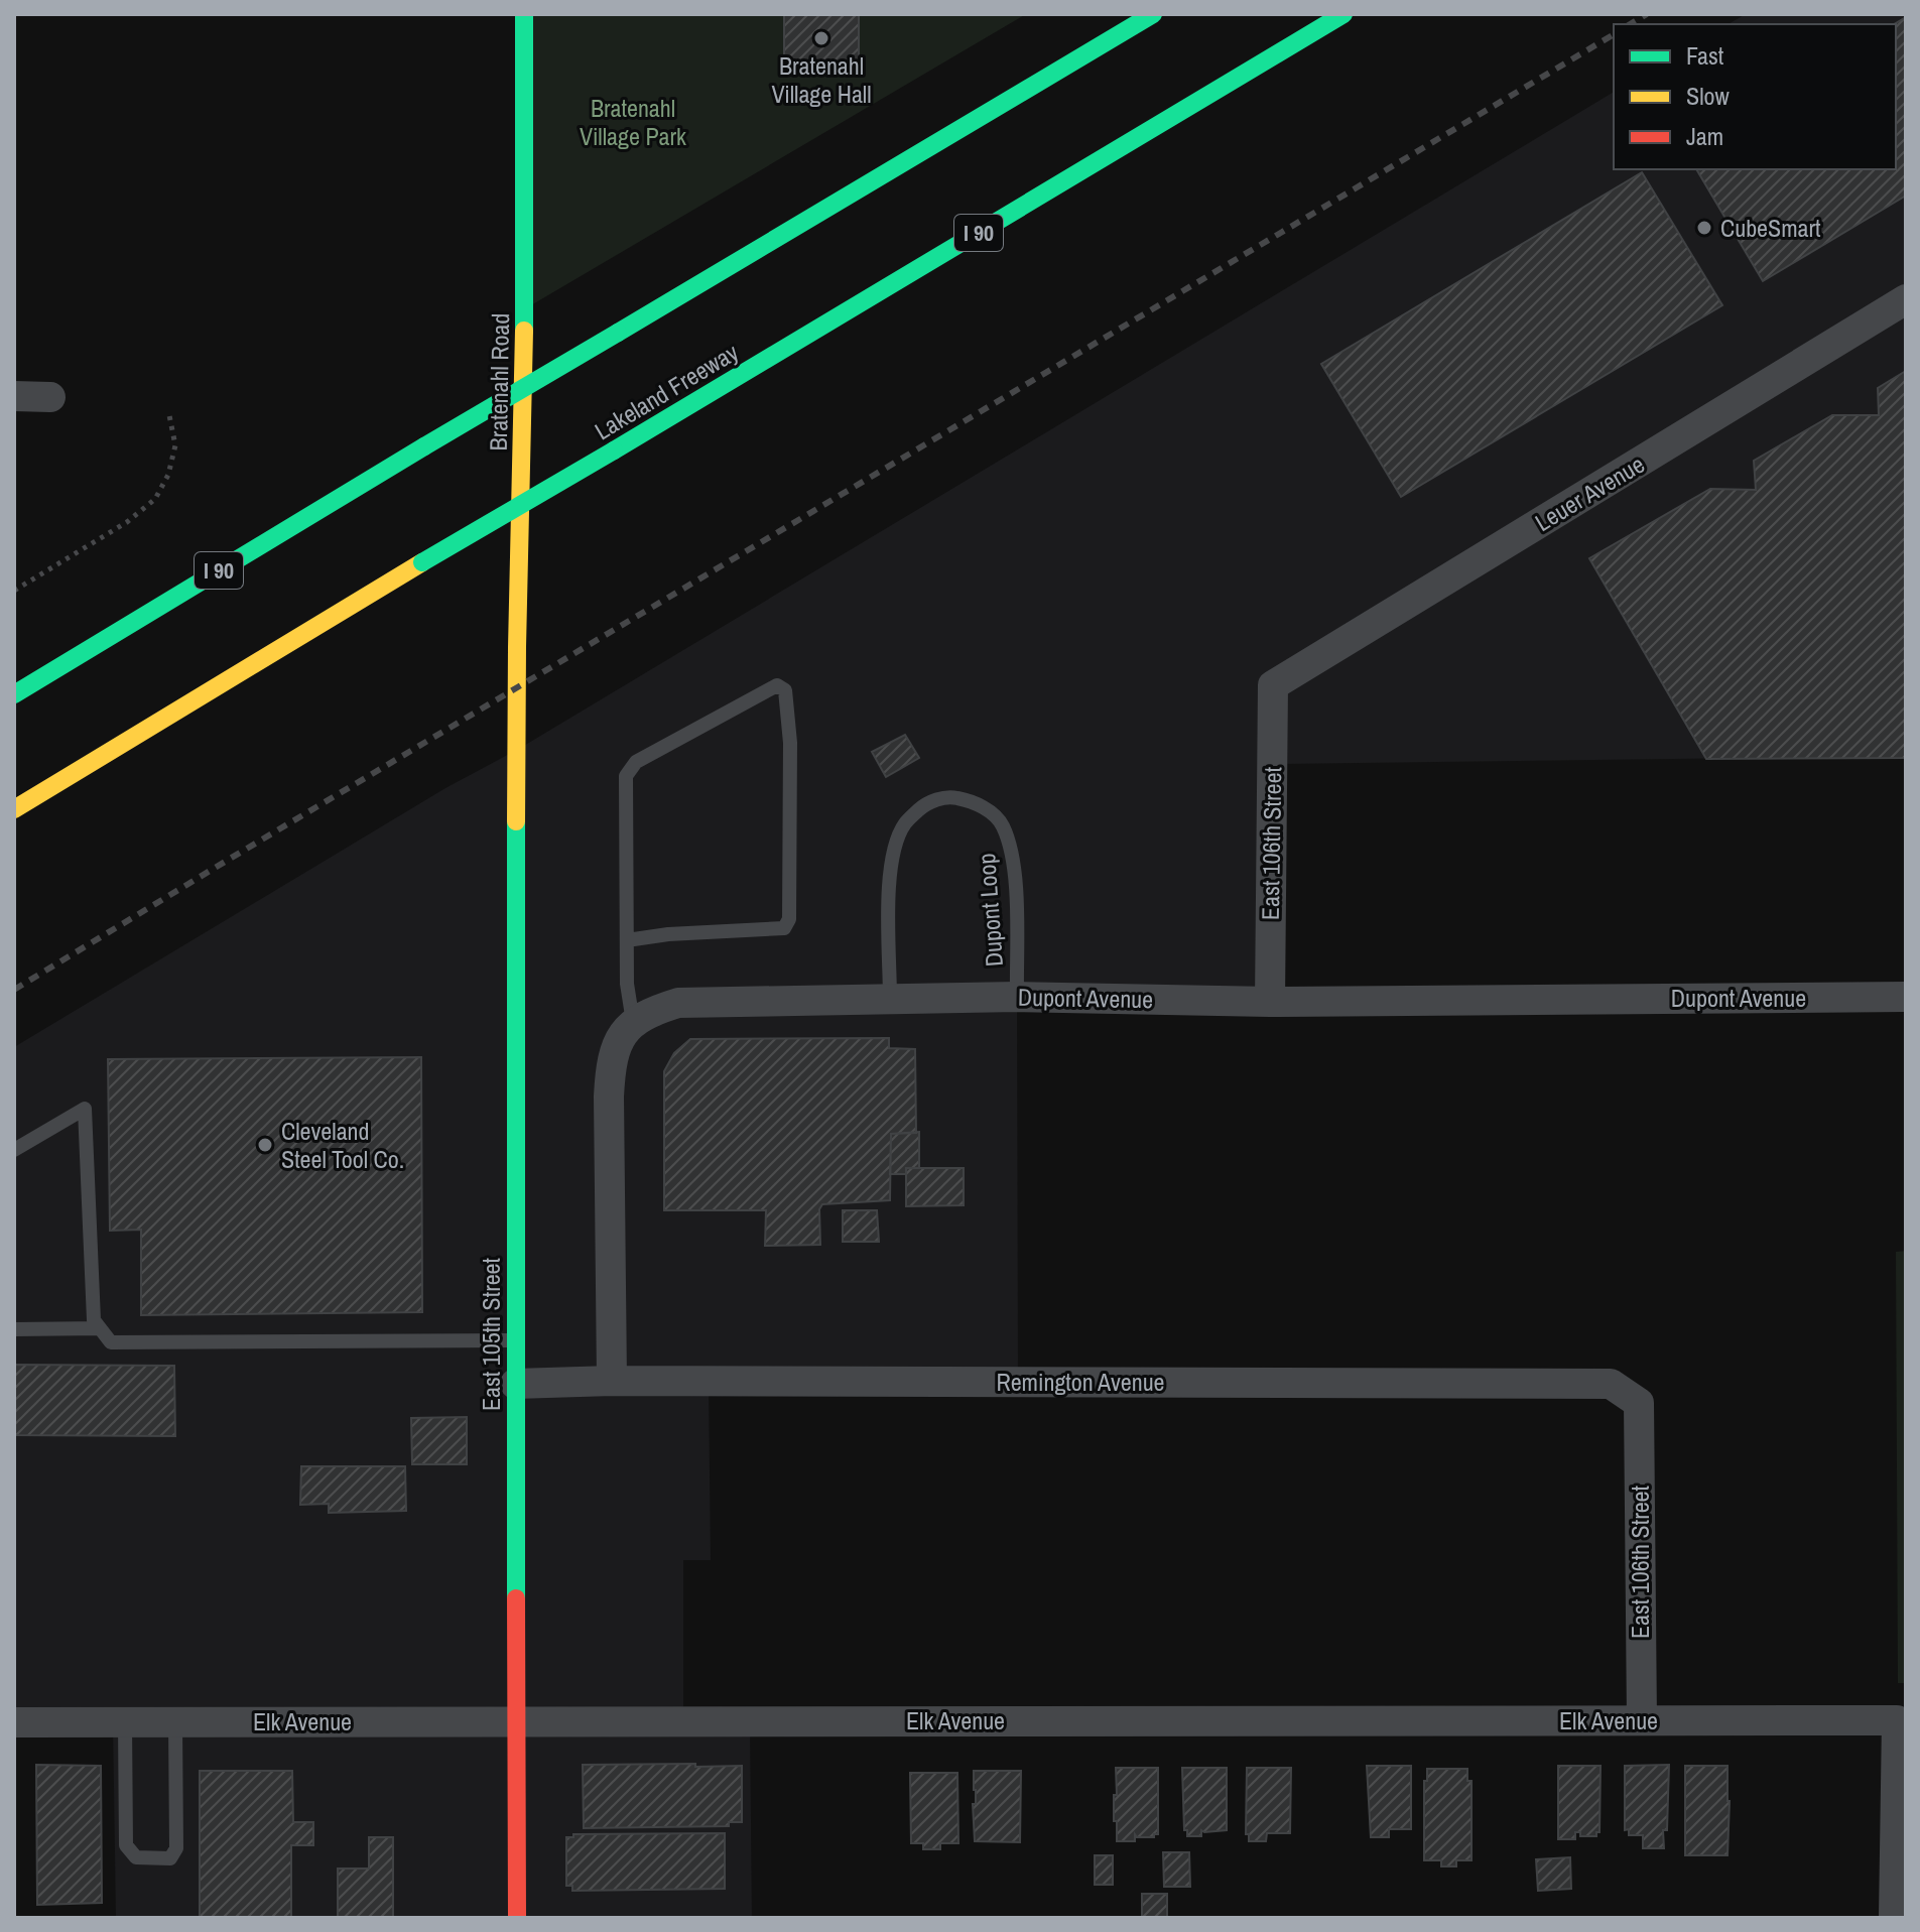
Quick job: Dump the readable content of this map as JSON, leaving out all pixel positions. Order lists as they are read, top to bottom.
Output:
{
  "streets": {
    "main road": [
      "I 90",
      "Bratenahl Road",
      "Lakeland Freeway",
      "East 105th Street"
    ],
    "street": [
      "Leuer Avenue",
      "East 106th Street",
      "Dupont Avenue",
      "Remington Avenue",
      "Elk Avenue"
    ],
    "lane": ["Dupont Loop"]
  },
  "crossings": [
    ["Bratenahl Road", "East 105th Street"],
    ["Leuer Avenue", "East 106th Street"],
    ["East 106th Street", "Dupont Avenue"],
    ["East 106th Street", "Remington Avenue"],
    ["East 106th Street", "Elk Avenue"],
    ["Dupont Loop", "Dupont Avenue"],
    ["East 105th Street", "Remington Avenue"],
    ["East 105th Street", "Elk Avenue"]
  ],
  "parks": ["Bratenahl Village Park"],
  "places": ["Bratenahl Village Hall", "CubeSmart", "Cleveland Steel Tool Co."],
  "legend": ["Fast", "Slow", "Jam"]
}
